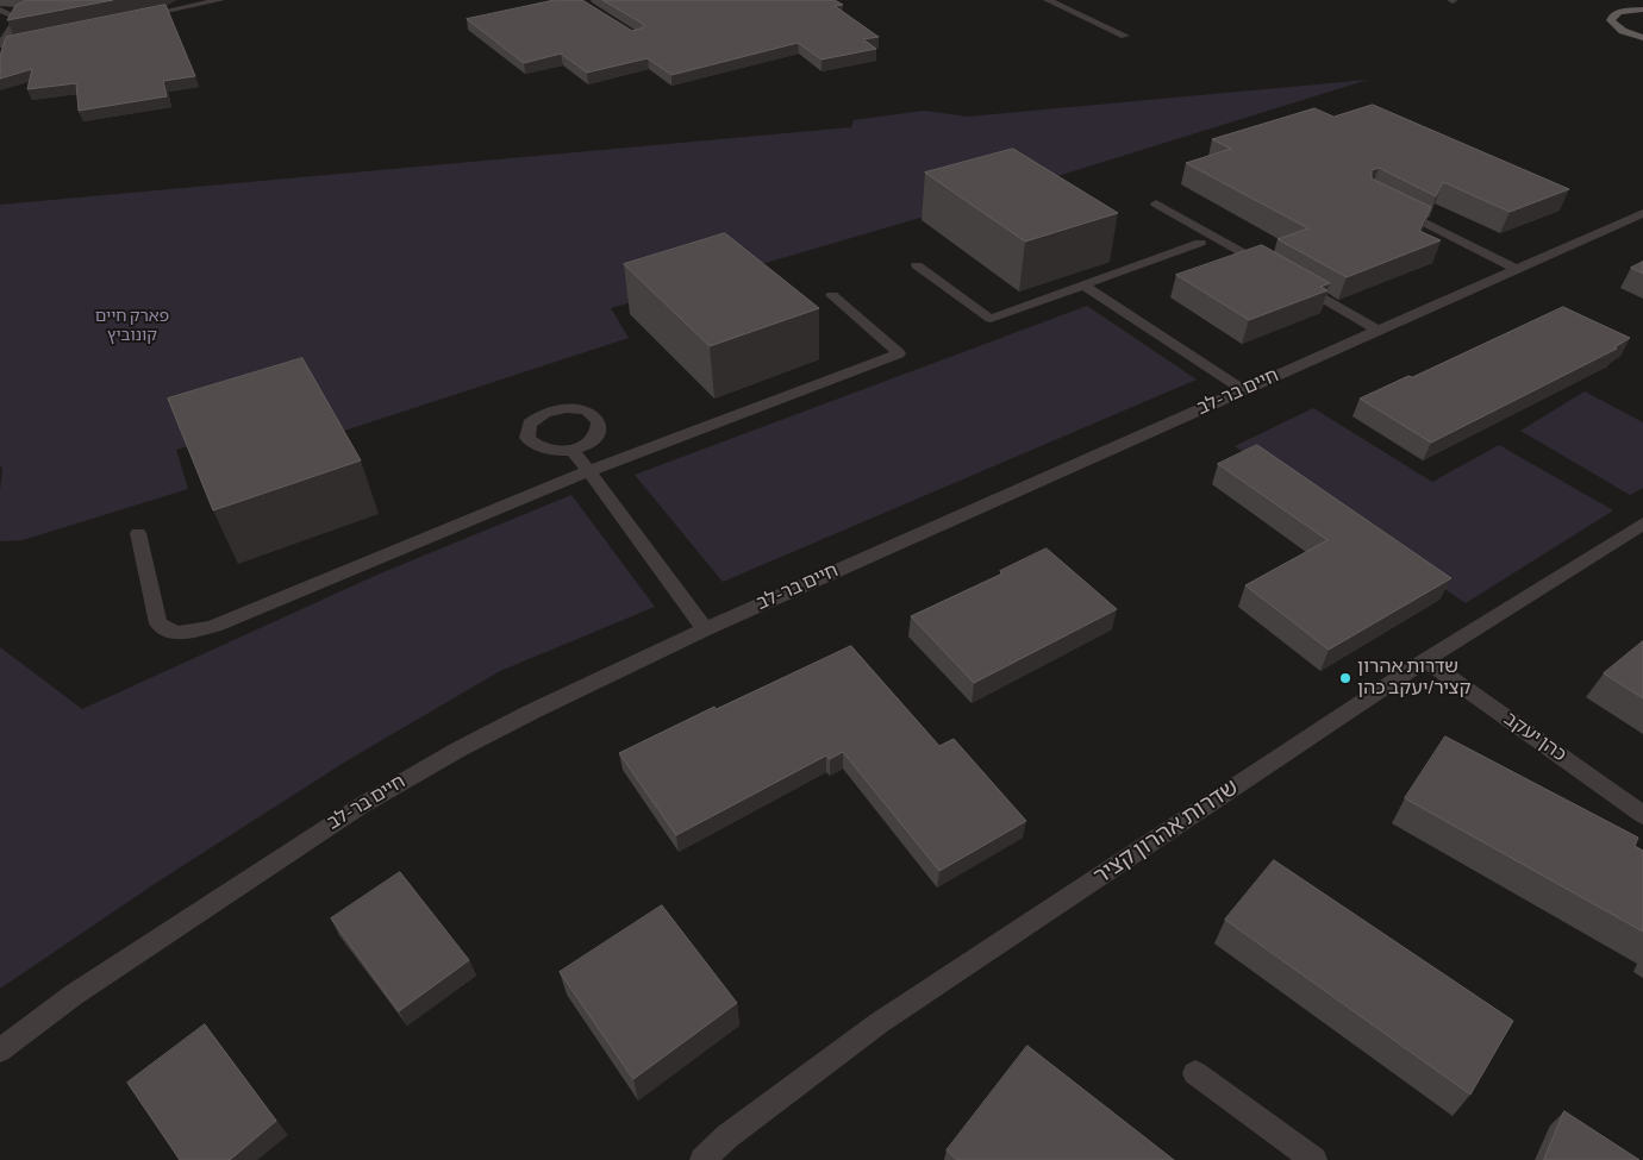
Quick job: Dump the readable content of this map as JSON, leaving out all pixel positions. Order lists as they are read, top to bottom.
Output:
{
  "streets": {
    "street": ["חיים בר-לב", "כהן יעקב", "שדרות אהרון קציר"]
  },
  "crossings": [
    ["כהן יעקב", "שדרות אהרון קציר"]
  ],
  "parks": ["פארק חיים קונוביץ"],
  "places": ["שדרות אהרון קציר/יעקב כהן"]
}
